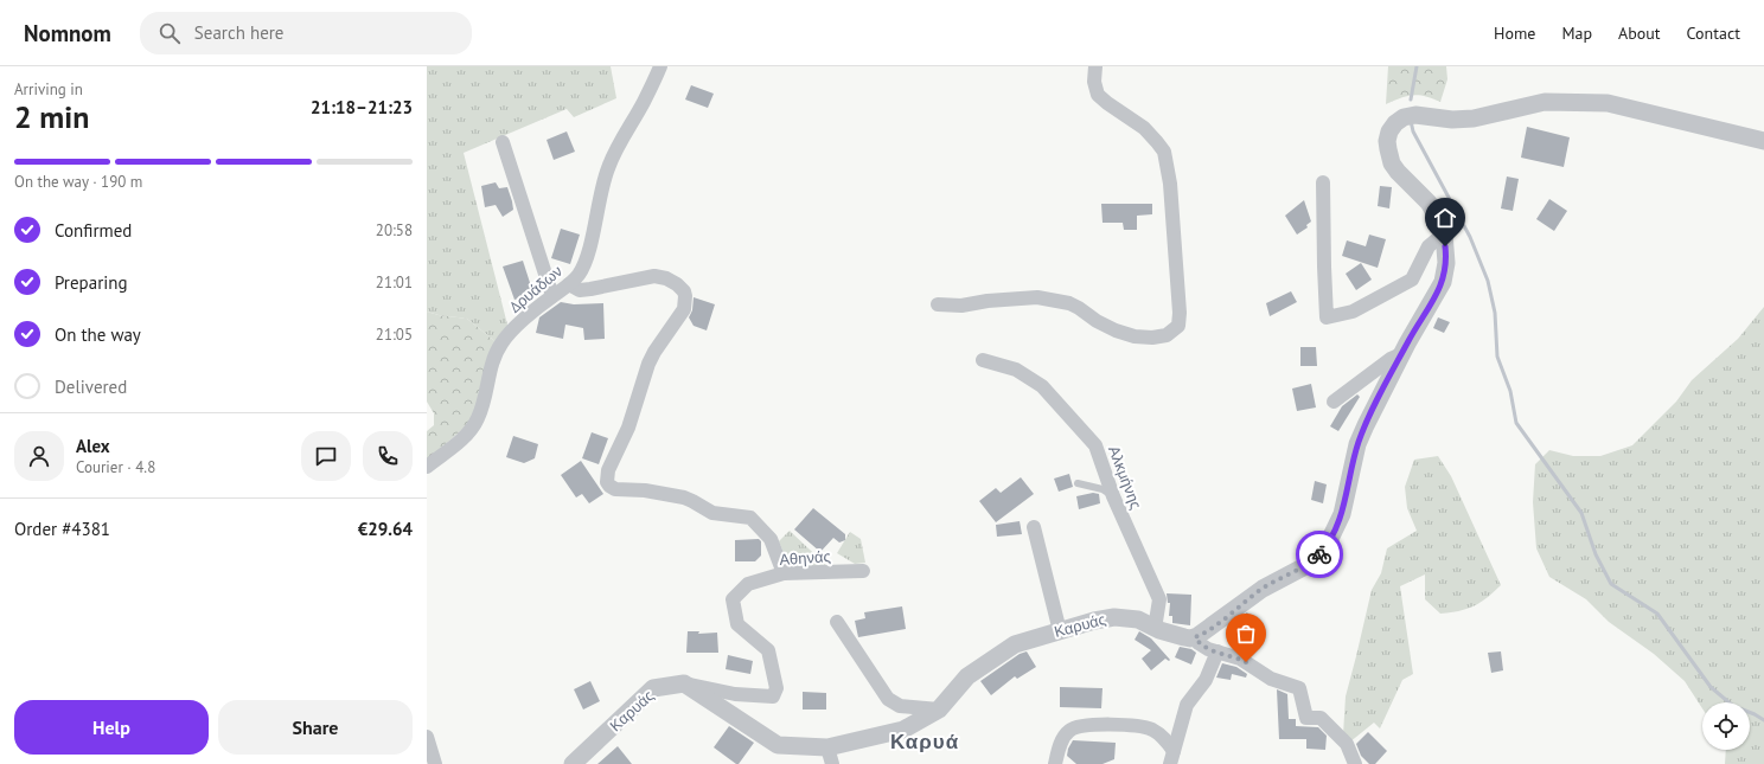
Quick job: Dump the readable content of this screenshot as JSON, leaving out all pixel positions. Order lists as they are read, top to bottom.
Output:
{
  "streets": {
    "street": [
      "Δρυάδων",
      "Αλκμήνης",
      "Αθηνάς",
      "Καρυάς"
    ]
  },
  "crossings": [
    ["Αλκμήνης", "Καρυάς"],
    ["Αθηνάς", "Καρυάς"]
  ],
  "districts": ["Καρυά"],
  "page": {
    "header": "Nomnom",
    "search": "Search here",
    "nav": [
      "Home",
      "Map",
      "About",
      "Contact"
    ],
    "heading": ["2 min", "Arriving in", "21:18–21:23"],
    "panel": [
      "Alex",
      "Courier · 4.8",
      "Order #4381",
      "€29.64"
    ],
    "bar": "On the way · 190 m",
    "list": [
      ["Confirmed", "20:58"],
      ["Preparing", "21:01"],
      ["On the way", "21:05"],
      "Delivered"
    ],
    "buttons": ["Help", "Share"]
  }
}
